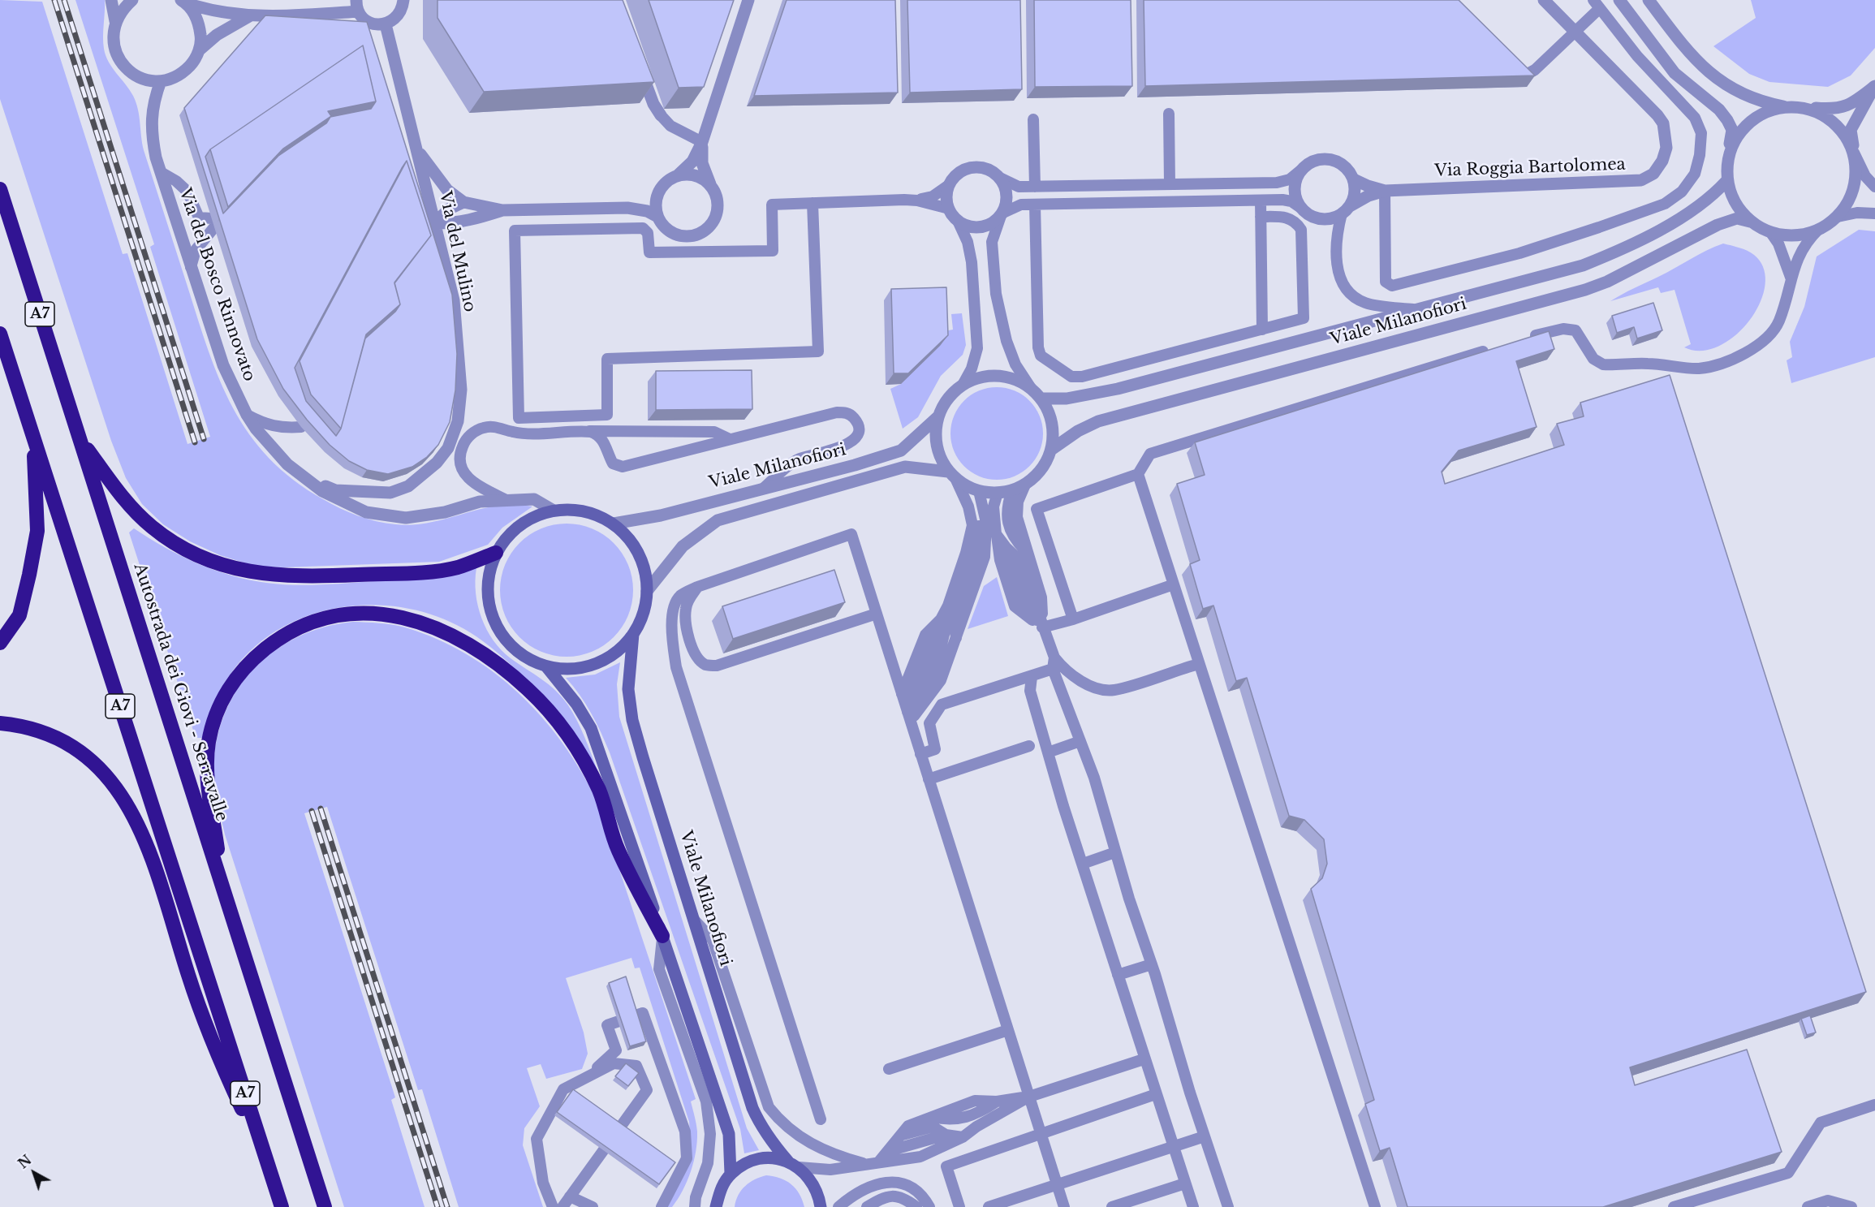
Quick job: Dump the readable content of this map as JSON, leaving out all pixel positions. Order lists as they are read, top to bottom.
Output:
{
  "streets": {
    "highway": ["A7", "Autostrada dei Giovi - Serravalle"],
    "main road": ["Viale Milanofiori"],
    "street": ["Via Roggia Bartolomea", "Via del Mulino", "Via del Bosco Rinnovato"]
  },
  "crossings": [
    ["Via del Mulino", "Via del Bosco Rinnovato"],
    ["Via del Bosco Rinnovato", "Viale Milanofiori"]
  ],
  "north": "top left"
}
